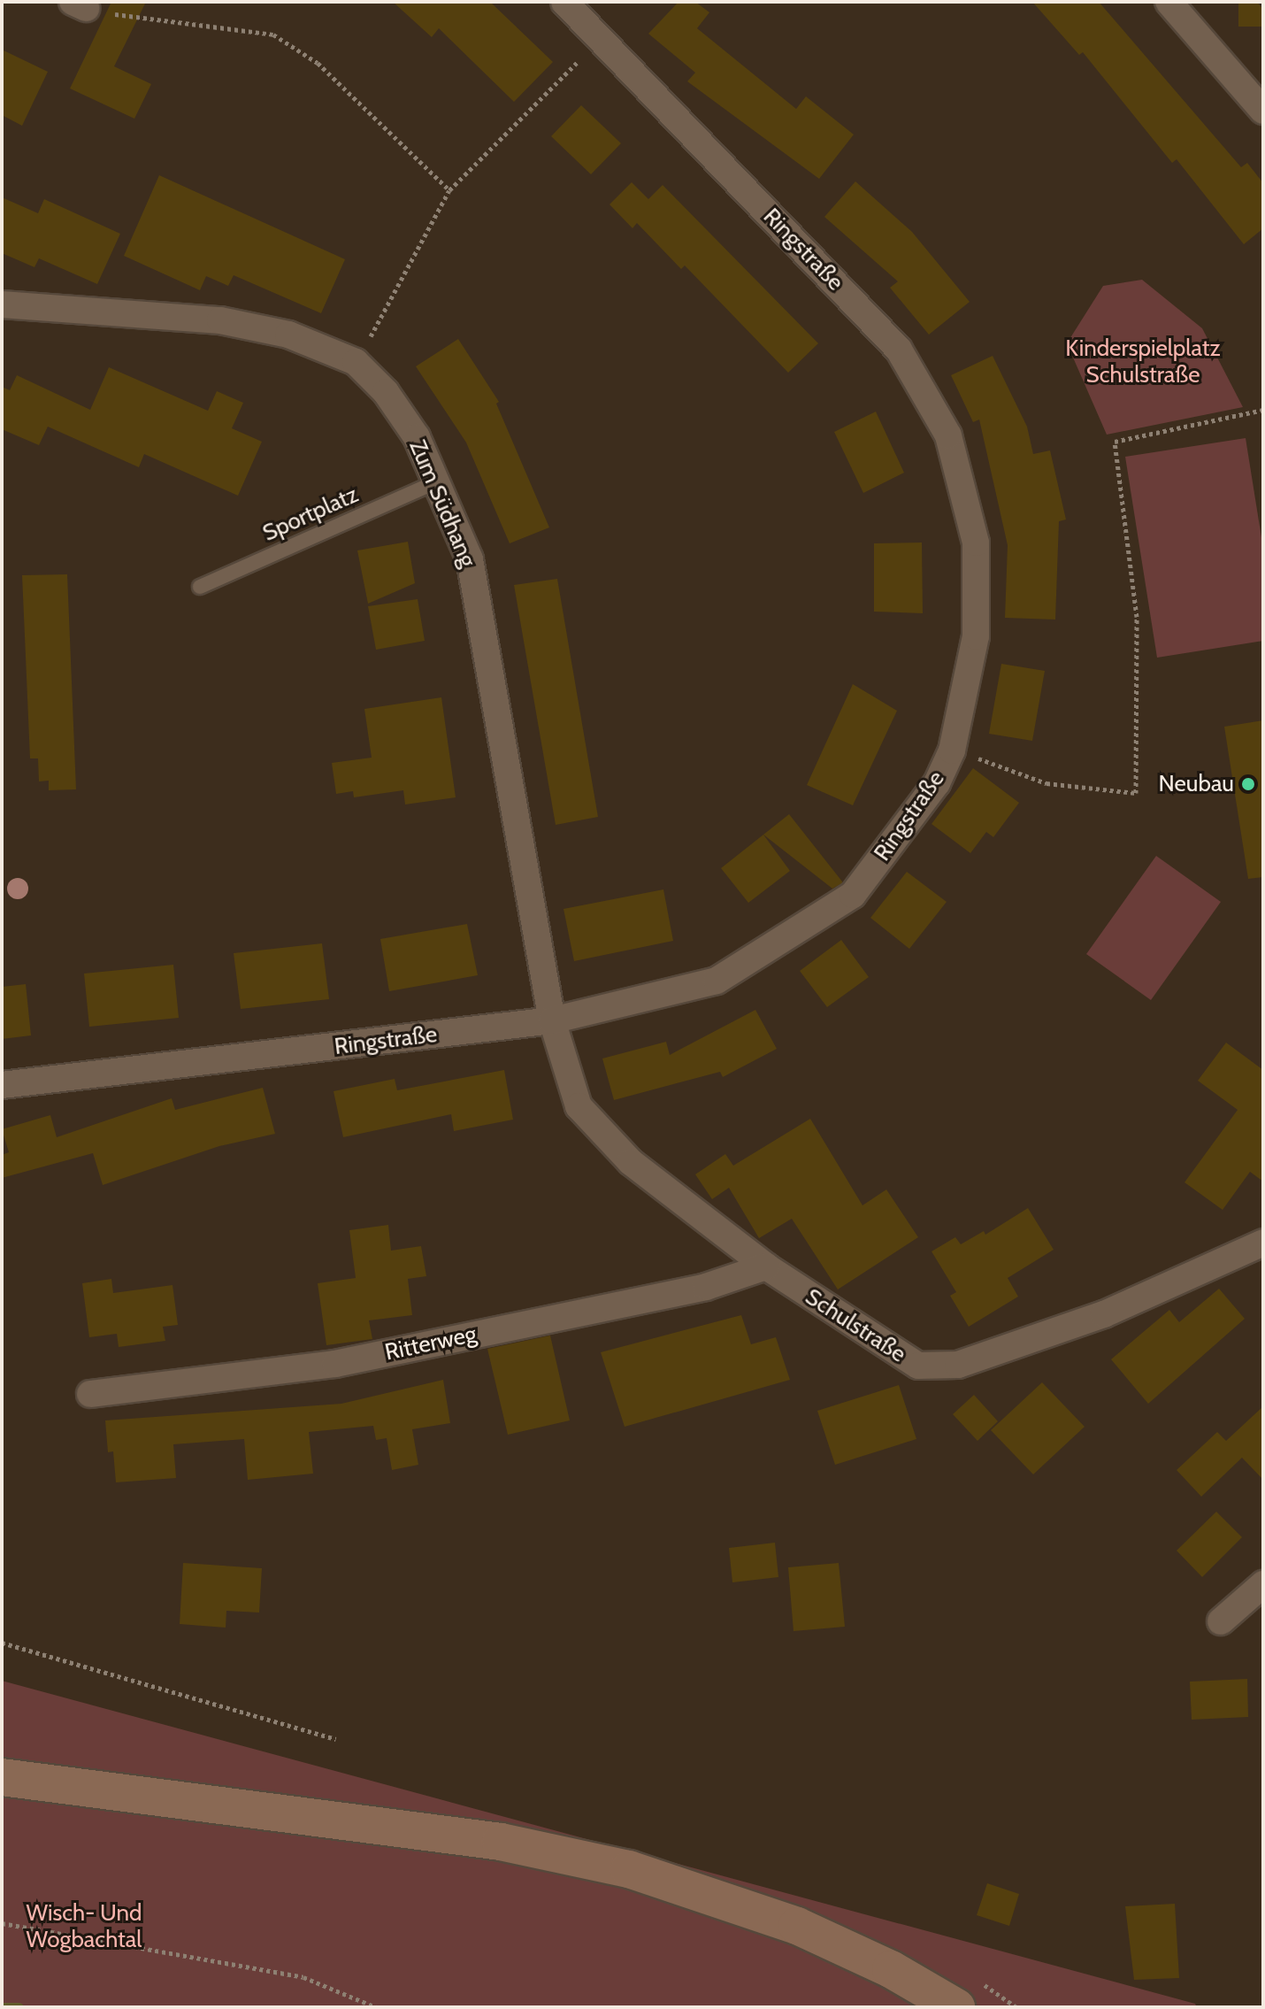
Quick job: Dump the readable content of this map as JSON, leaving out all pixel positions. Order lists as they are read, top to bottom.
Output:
{
  "streets": {
    "street": [
      "Ringstraße",
      "Zum Südhang",
      "Schulstraße",
      "Ritterweg"
    ],
    "lane": ["Sportplatz"]
  },
  "crossings": [
    ["Ringstraße", "Zum Südhang"],
    ["Ringstraße", "Schulstraße"],
    ["Zum Südhang", "Sportplatz"],
    ["Zum Südhang", "Schulstraße"],
    ["Schulstraße", "Ritterweg"]
  ],
  "parks": ["Kinderspielplatz Schulstraße", "Wisch- Und Wogbachtal"],
  "places": ["Neubau"]
}
